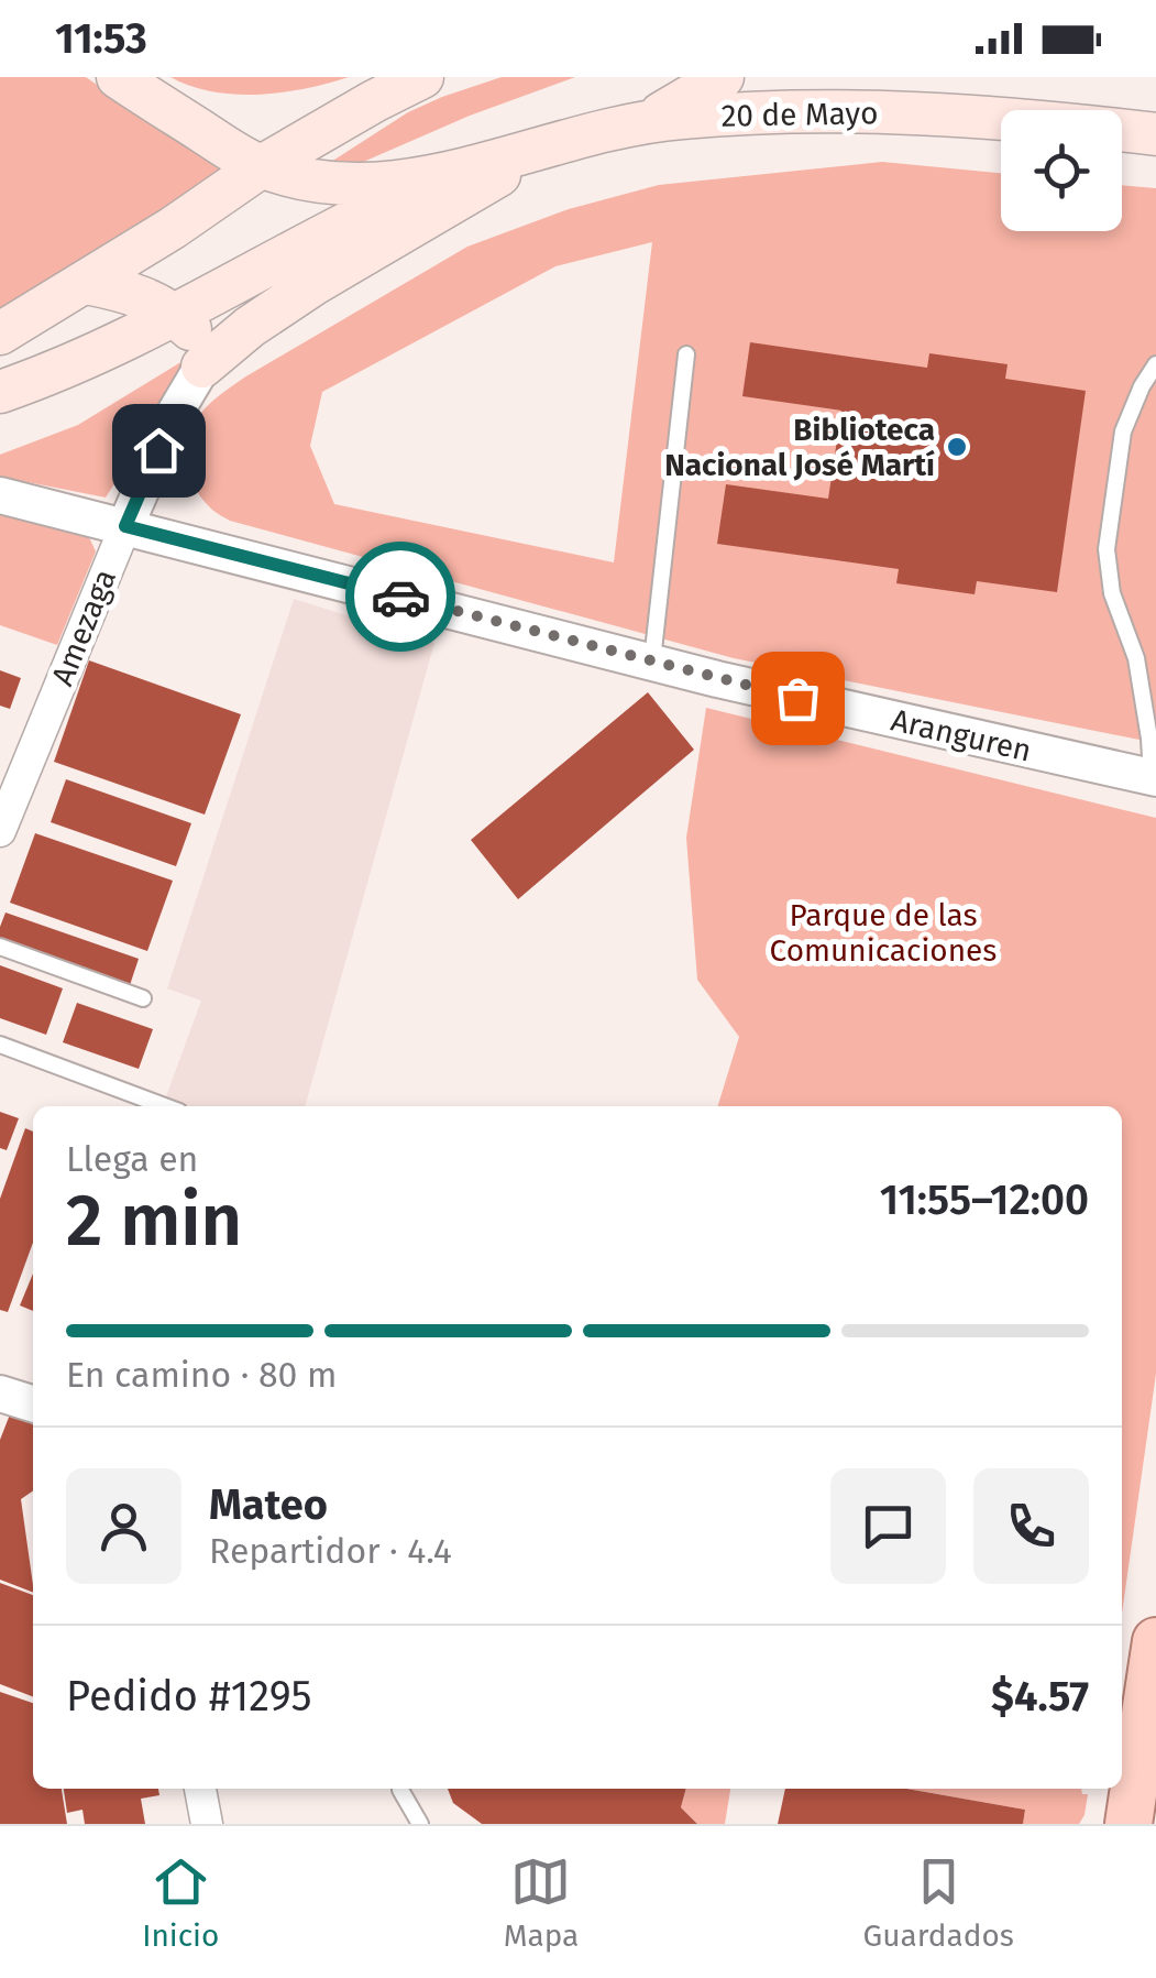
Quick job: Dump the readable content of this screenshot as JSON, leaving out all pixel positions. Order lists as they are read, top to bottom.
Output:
{
  "streets": {
    "main road": ["20 de Mayo"],
    "street": ["Amezaga", "Aranguren"]
  },
  "crossings": [
    ["Amezaga", "Aranguren"]
  ],
  "parks": ["Parque de las Comunicaciones"],
  "places": ["Biblioteca Nacional José Martí"],
  "page": {
    "status": "11:53",
    "heading": ["2 min", "Llega en", "11:55–12:00"],
    "panel": [
      "Mateo",
      "Repartidor · 4.4",
      "Pedido #1295",
      "$4.57"
    ],
    "bar": "En camino · 80 m",
    "tabs": ["Inicio", "Mapa", "Guardados"]
  }
}
